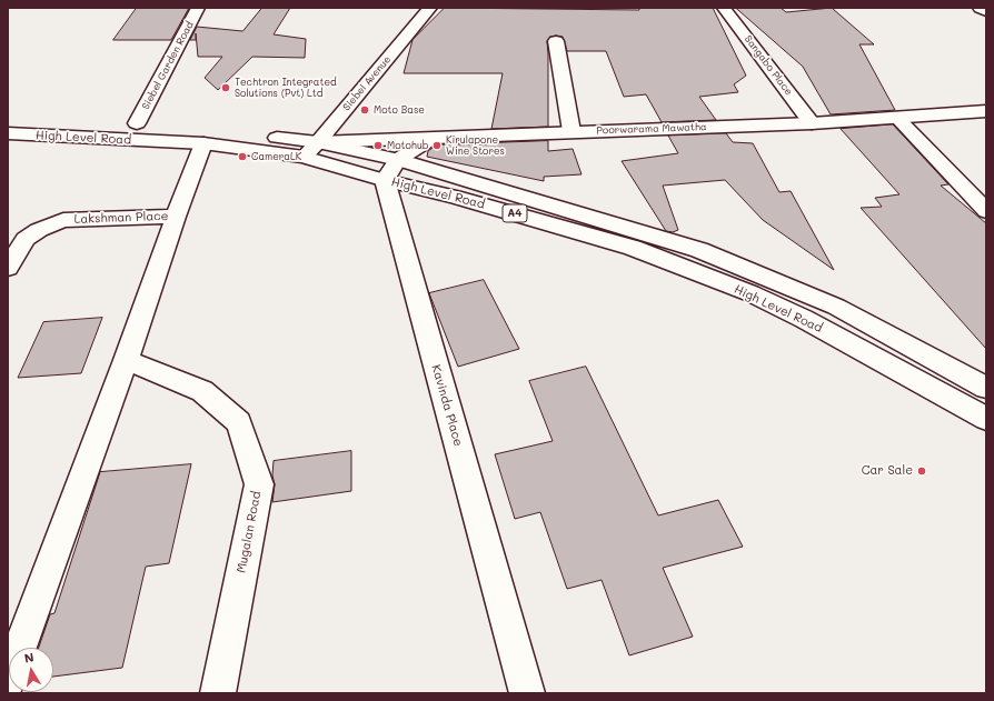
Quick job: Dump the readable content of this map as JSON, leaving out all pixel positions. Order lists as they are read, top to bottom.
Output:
{
  "streets": {
    "main road": [
      "Siebel Garden Road",
      "Sangabo Place",
      "Siebel Avenue",
      "Poorwarama Mawatha",
      "High Level Road",
      "A4",
      "Lakshman Place",
      "Kavinda Place",
      "Mugalan Road"
    ]
  },
  "crossings": [
    ["Siebel Garden Road", "High Level Road"],
    ["Sangabo Place", "Poorwarama Mawatha"],
    ["Siebel Avenue", "Poorwarama Mawatha"],
    ["Siebel Avenue", "High Level Road"],
    ["Poorwarama Mawatha", "High Level Road"],
    ["High Level Road", "Kavinda Place"]
  ],
  "places": [
    "Techtron Integrated Solutions (Pvt) Ltd",
    "Moto Base",
    "Motohub",
    "Kirulapone Wine Stores",
    "CameraLK",
    "Car Sale"
  ],
  "north": "top"
}
